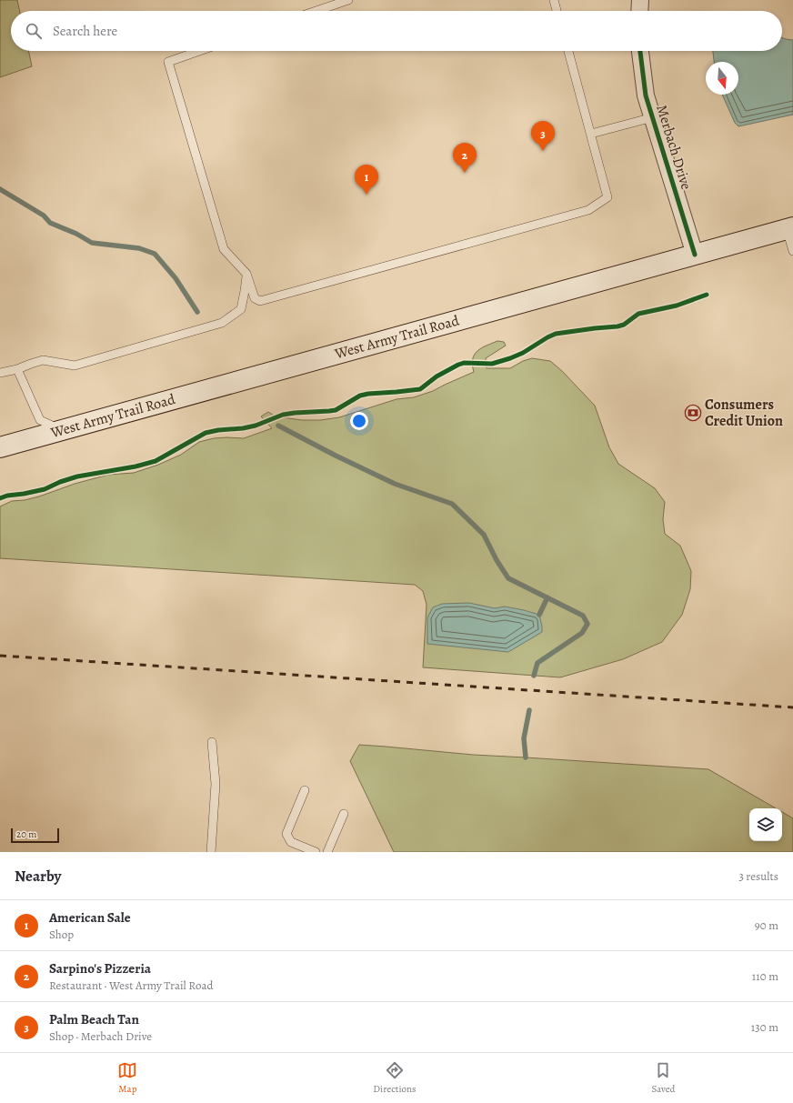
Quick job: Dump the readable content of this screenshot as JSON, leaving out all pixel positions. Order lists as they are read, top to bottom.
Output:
{
  "streets": {
    "main road": ["West Army Trail Road"],
    "street": ["Merbach Drive"]
  },
  "crossings": [
    ["Merbach Drive", "West Army Trail Road"]
  ],
  "places": {
    "bank": ["Consumers Credit Union"]
  },
  "scale_bar": "20 m",
  "north": "bottom",
  "page": {
    "search": "Search here",
    "pins": ["3", "2", "1"],
    "scale": "20 m",
    "heading": ["Nearby", "3 results"],
    "list": [
      {
        "mark": "1",
        "name": "American Sale",
        "note": "Shop",
        "value": "90 m"
      },
      {
        "mark": "2",
        "name": "Sarpino's Pizzeria",
        "note": "Restaurant · West Army Trail Road",
        "value": "110 m"
      },
      {
        "mark": "3",
        "name": "Palm Beach Tan",
        "note": "Shop · Merbach Drive",
        "value": "130 m"
      }
    ],
    "nav": ["Map", "Directions", "Saved"]
  }
}
